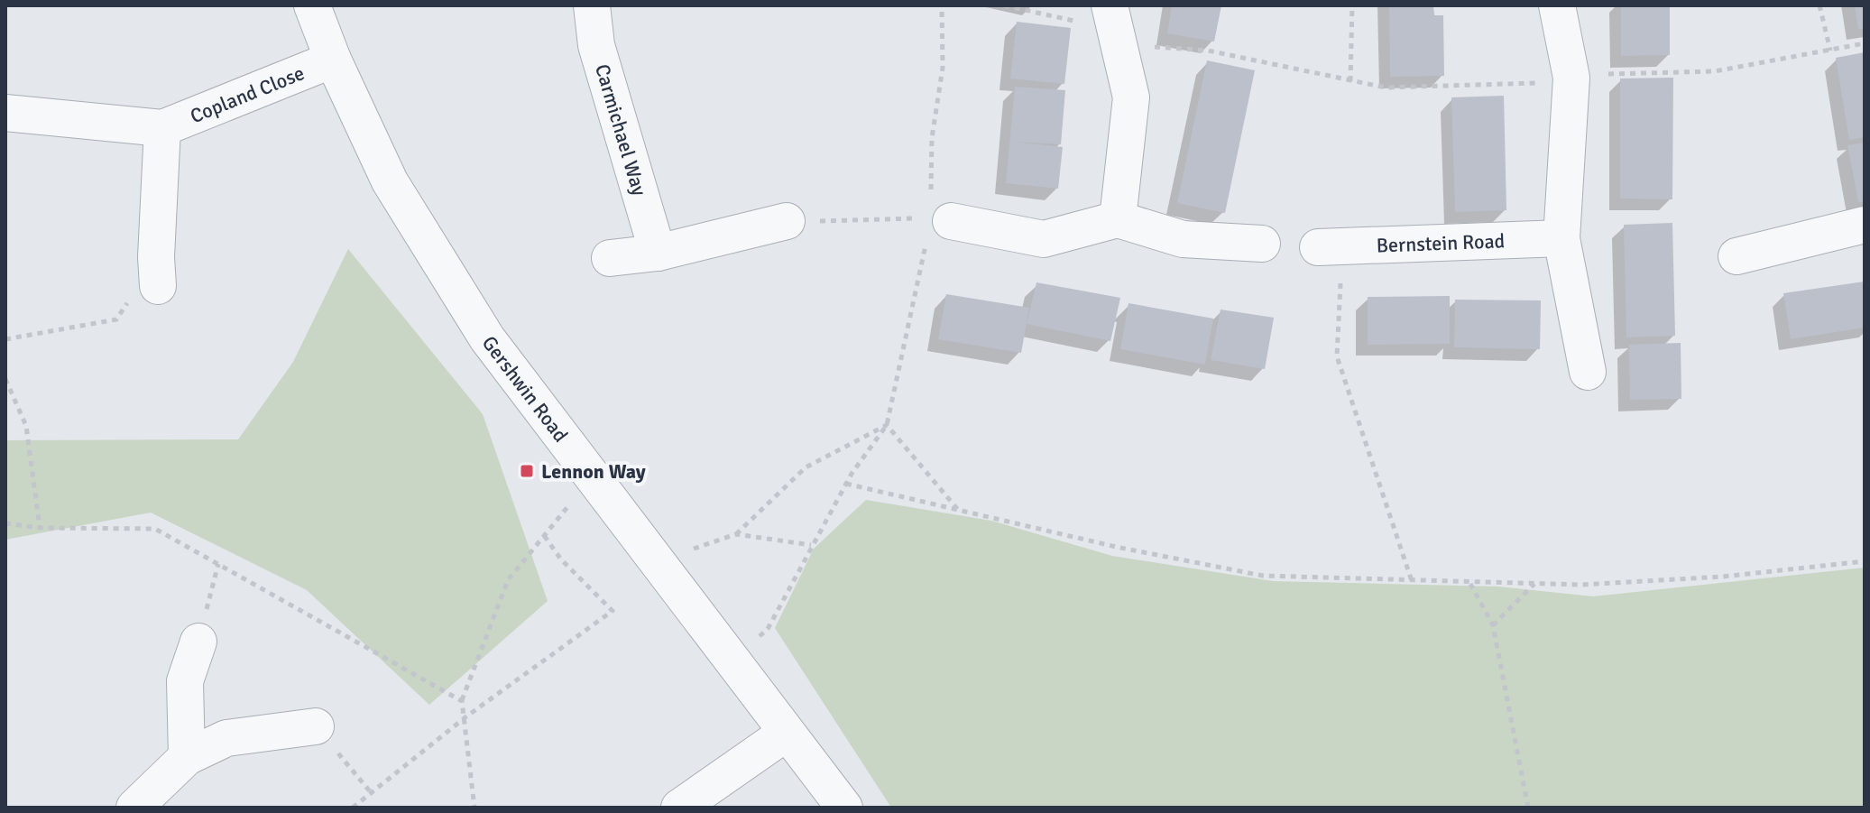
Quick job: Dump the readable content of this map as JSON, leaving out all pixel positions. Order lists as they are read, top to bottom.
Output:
{
  "streets": {
    "street": [
      "Copland Close",
      "Carmichael Way",
      "Bernstein Road",
      "Gershwin Road"
    ]
  },
  "crossings": [
    ["Copland Close", "Gershwin Road"]
  ],
  "places": {
    "transit": ["Lennon Way"]
  }
}
